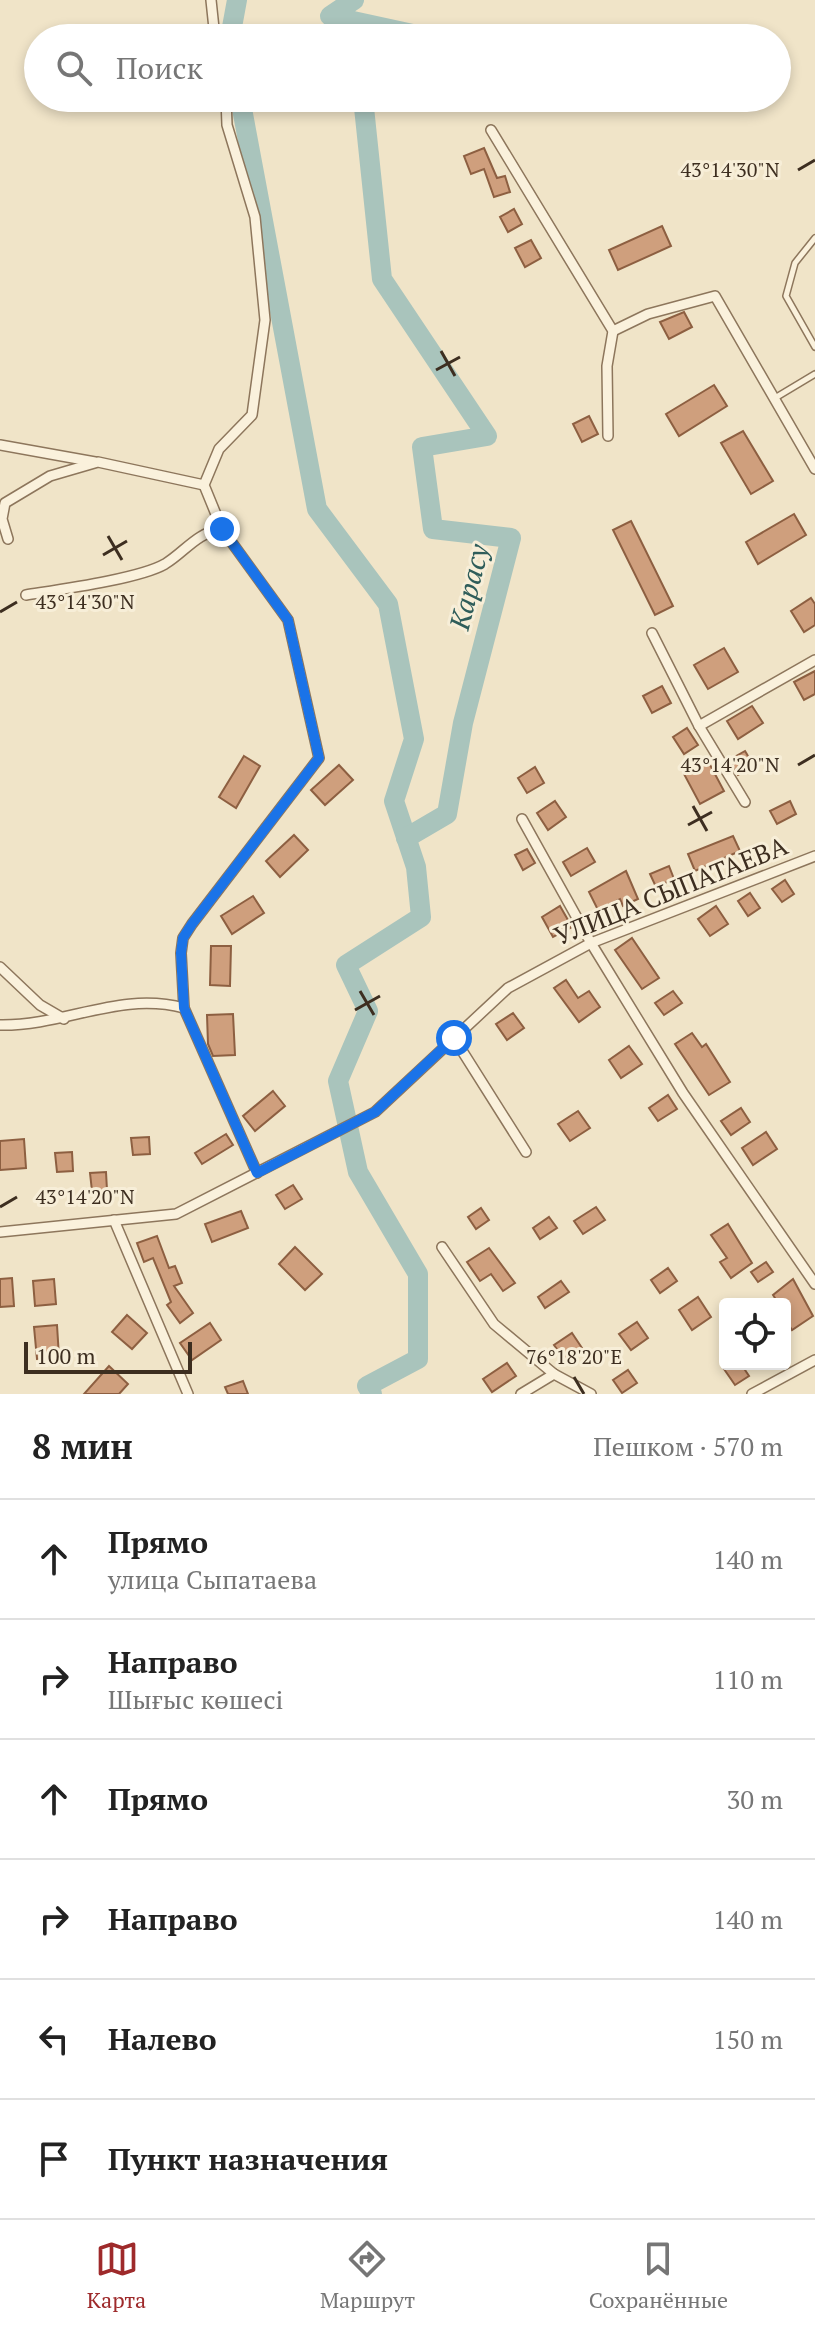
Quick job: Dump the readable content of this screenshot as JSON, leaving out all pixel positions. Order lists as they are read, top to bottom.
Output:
{
  "streets": {
    "street": ["УЛИЦА СЫПАТАЕВА"]
  },
  "water": ["Карасу"],
  "scale_bar": "100 m",
  "page": {
    "search": "Поиск",
    "scale": "100 m",
    "heading": ["8 мин", "Пешком · 570 m"],
    "list": [
      ["Прямо", "улица Сыпатаева", "140 m"],
      ["Направо", "Шығыс көшесі", "110 m"],
      ["Прямо", "30 m"],
      ["Направо", "140 m"],
      ["Налево", "150 m"],
      "Пункт назначения"
    ],
    "nav": ["Карта", "Маршрут", "Сохранённые"]
  },
  "coordinates": ["43°14'30\"N", "43°14'20\"N", "76°18'20\"E"]
}
